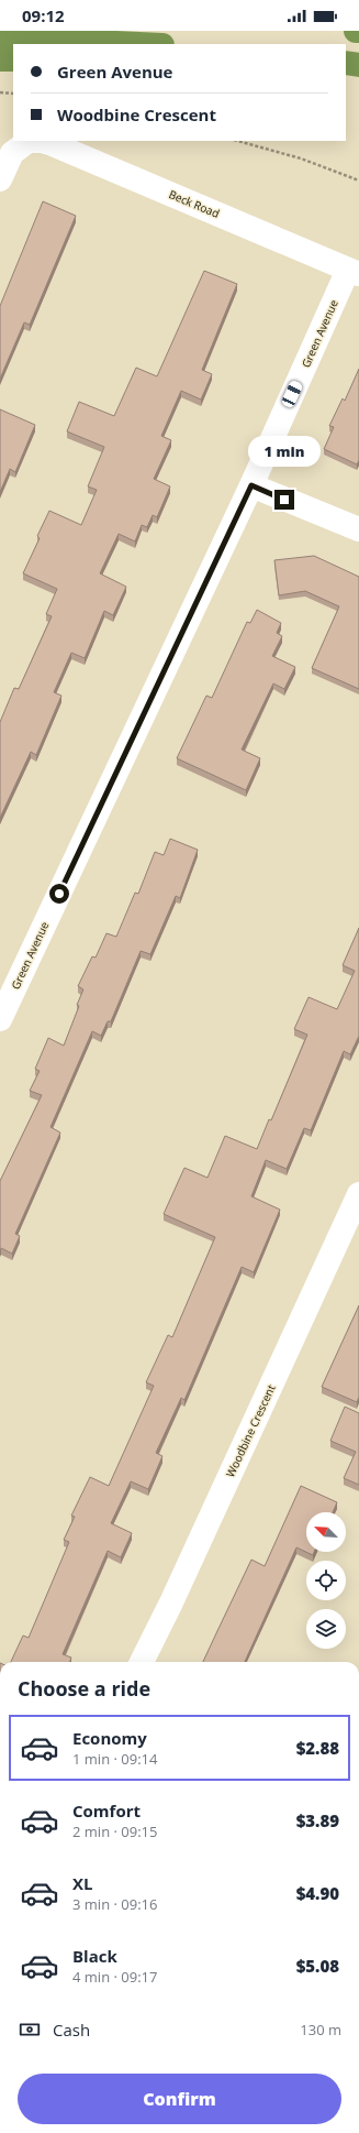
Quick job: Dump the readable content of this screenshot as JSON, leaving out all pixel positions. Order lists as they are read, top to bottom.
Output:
{
  "streets": {
    "street": ["Beck Road", "Green Avenue", "Woodbine Crescent"]
  },
  "crossings": [
    ["Beck Road", "Green Avenue"]
  ],
  "north": "top left",
  "page": {
    "status": "09:12",
    "banner": ["Green Avenue", "Woodbine Crescent"],
    "bubble": "1 min",
    "heading": "Choose a ride",
    "list": [
      {
        "name": "Economy",
        "note": "1 min · 09:14",
        "value": "$2.88"
      },
      {
        "name": "Comfort",
        "note": "2 min · 09:15",
        "value": "$3.89"
      },
      {
        "name": "XL",
        "note": "3 min · 09:16",
        "value": "$4.90"
      },
      {
        "name": "Black",
        "note": "4 min · 09:17",
        "value": "$5.08"
      }
    ],
    "pay": ["Cash", "130 m"],
    "buttons": "Confirm"
  }
}
